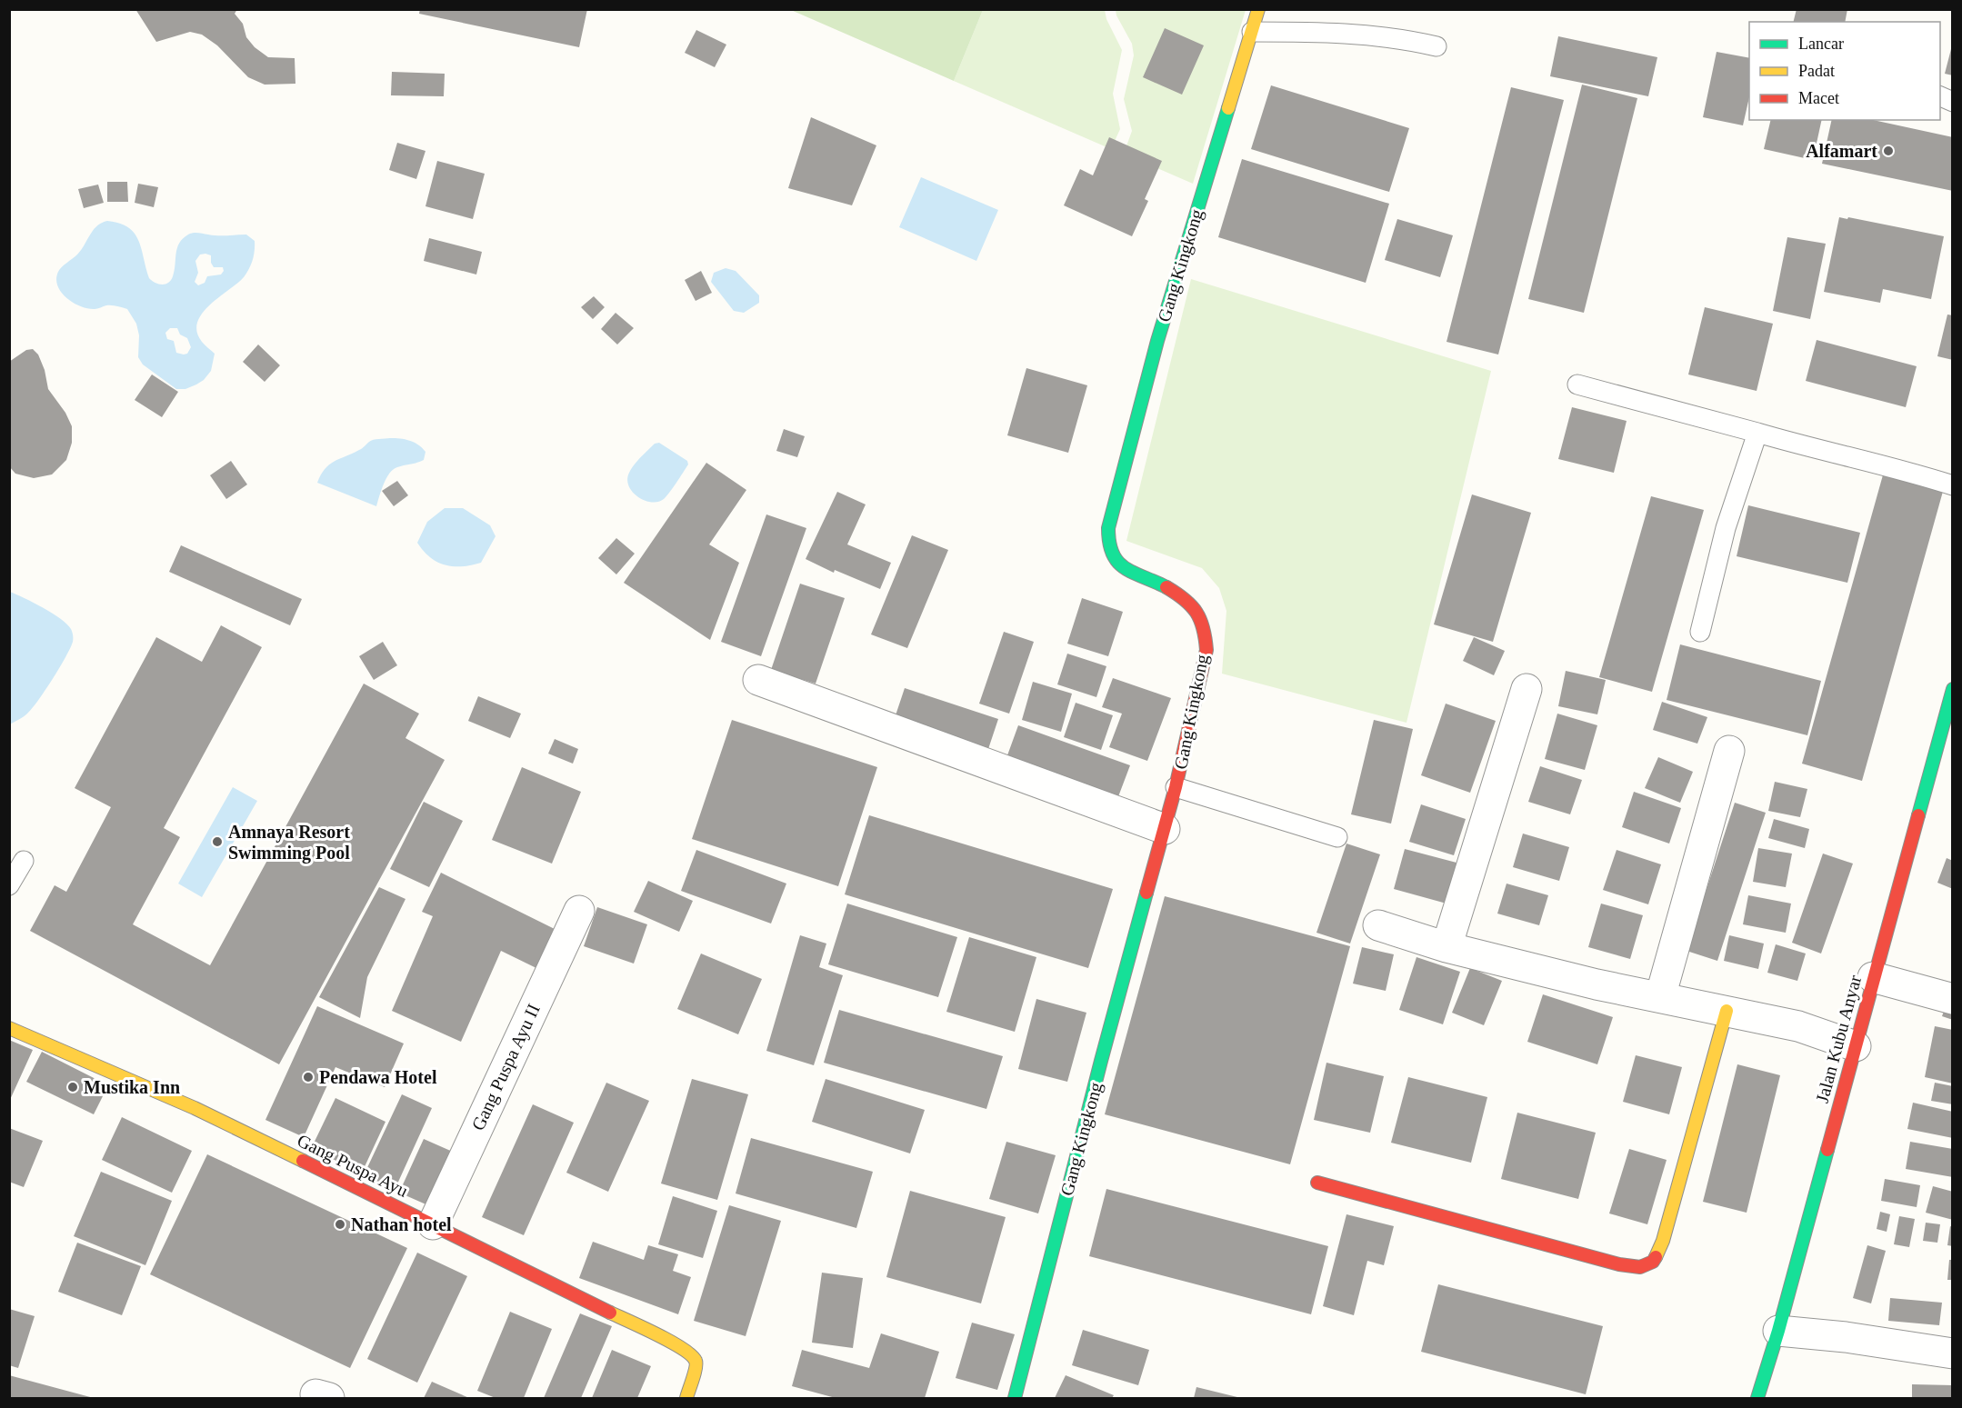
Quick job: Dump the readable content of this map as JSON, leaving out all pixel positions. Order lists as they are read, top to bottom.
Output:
{
  "streets": {
    "street": [
      "Gang Kingkong",
      "Jalan Kubu Anyar",
      "Gang Puspa Ayu II",
      "Gang Puspa Ayu"
    ]
  },
  "crossings": [
    ["Gang Puspa Ayu II", "Gang Puspa Ayu"]
  ],
  "places": [
    "Alfamart",
    "Amnaya Resort Swimming Pool",
    "Pendawa Hotel",
    "Mustika Inn",
    "Nathan hotel"
  ],
  "legend": ["Lancar", "Padat", "Macet"]
}
